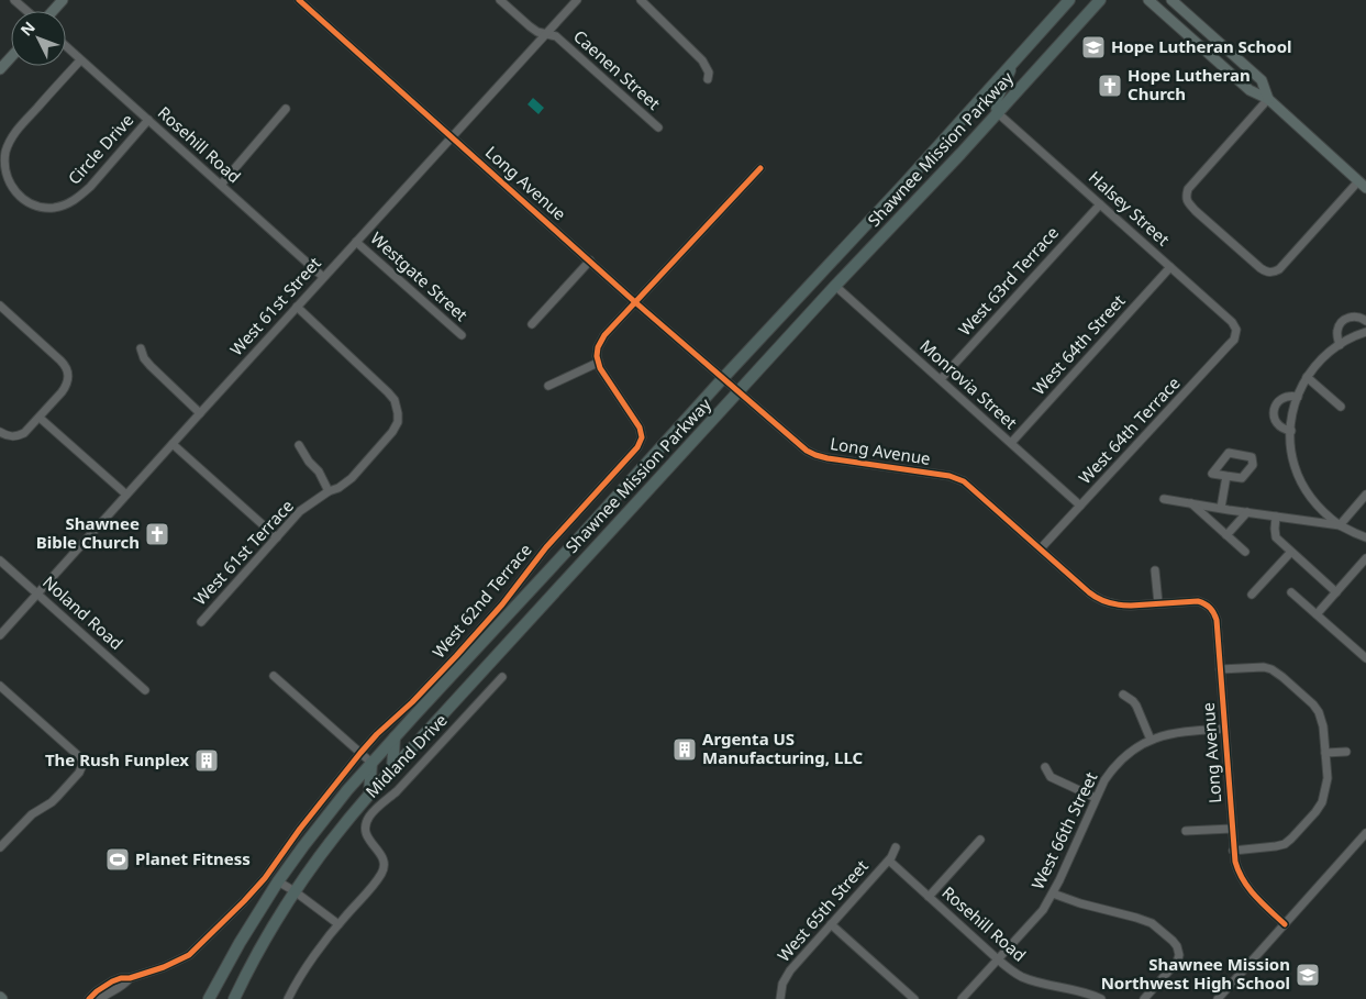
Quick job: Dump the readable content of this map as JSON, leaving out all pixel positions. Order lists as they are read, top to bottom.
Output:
{
  "streets": {
    "highway": ["Shawnee Mission Parkway"],
    "street": [
      "Caenen Street",
      "Rosehill Road",
      "Circle Drive",
      "Long Avenue",
      "Halsey Street",
      "Westgate Street",
      "West 63rd Terrace",
      "West 61st Street",
      "West 64th Street",
      "Monrovia Street",
      "West 64th Terrace",
      "West 61st Terrace",
      "West 62nd Terrace",
      "Noland Road",
      "Midland Drive",
      "West 66th Street",
      "West 65th Street"
    ]
  },
  "crossings": [
    ["Caenen Street", "West 61st Street"],
    ["Rosehill Road", "Circle Drive"],
    ["Rosehill Road", "West 61st Street"],
    ["Rosehill Road", "West 66th Street"],
    ["Rosehill Road", "West 65th Street"],
    ["Shawnee Mission Parkway", "Long Avenue"],
    ["Shawnee Mission Parkway", "Halsey Street"],
    ["Shawnee Mission Parkway", "Monrovia Street"],
    ["Long Avenue", "West 61st Street"],
    ["Long Avenue", "West 64th Terrace"],
    ["Long Avenue", "West 66th Street"],
    ["Halsey Street", "West 63rd Terrace"],
    ["Halsey Street", "West 64th Street"],
    ["Halsey Street", "West 64th Terrace"],
    ["Westgate Street", "West 61st Street"],
    ["West 63rd Terrace", "Monrovia Street"],
    ["West 61st Street", "West 61st Terrace"],
    ["West 61st Street", "Noland Road"],
    ["West 64th Street", "Monrovia Street"],
    ["Monrovia Street", "West 64th Terrace"]
  ],
  "places": {
    "school or university": ["Hope Lutheran School", "Shawnee Mission Northwest High School"],
    "church": ["Hope Lutheran Church", "Shawnee Bible Church"],
    "building": ["Argenta US Manufacturing, LLC", "The Rush Funplex"],
    "sports": ["Planet Fitness"]
  },
  "north": "top left"
}
